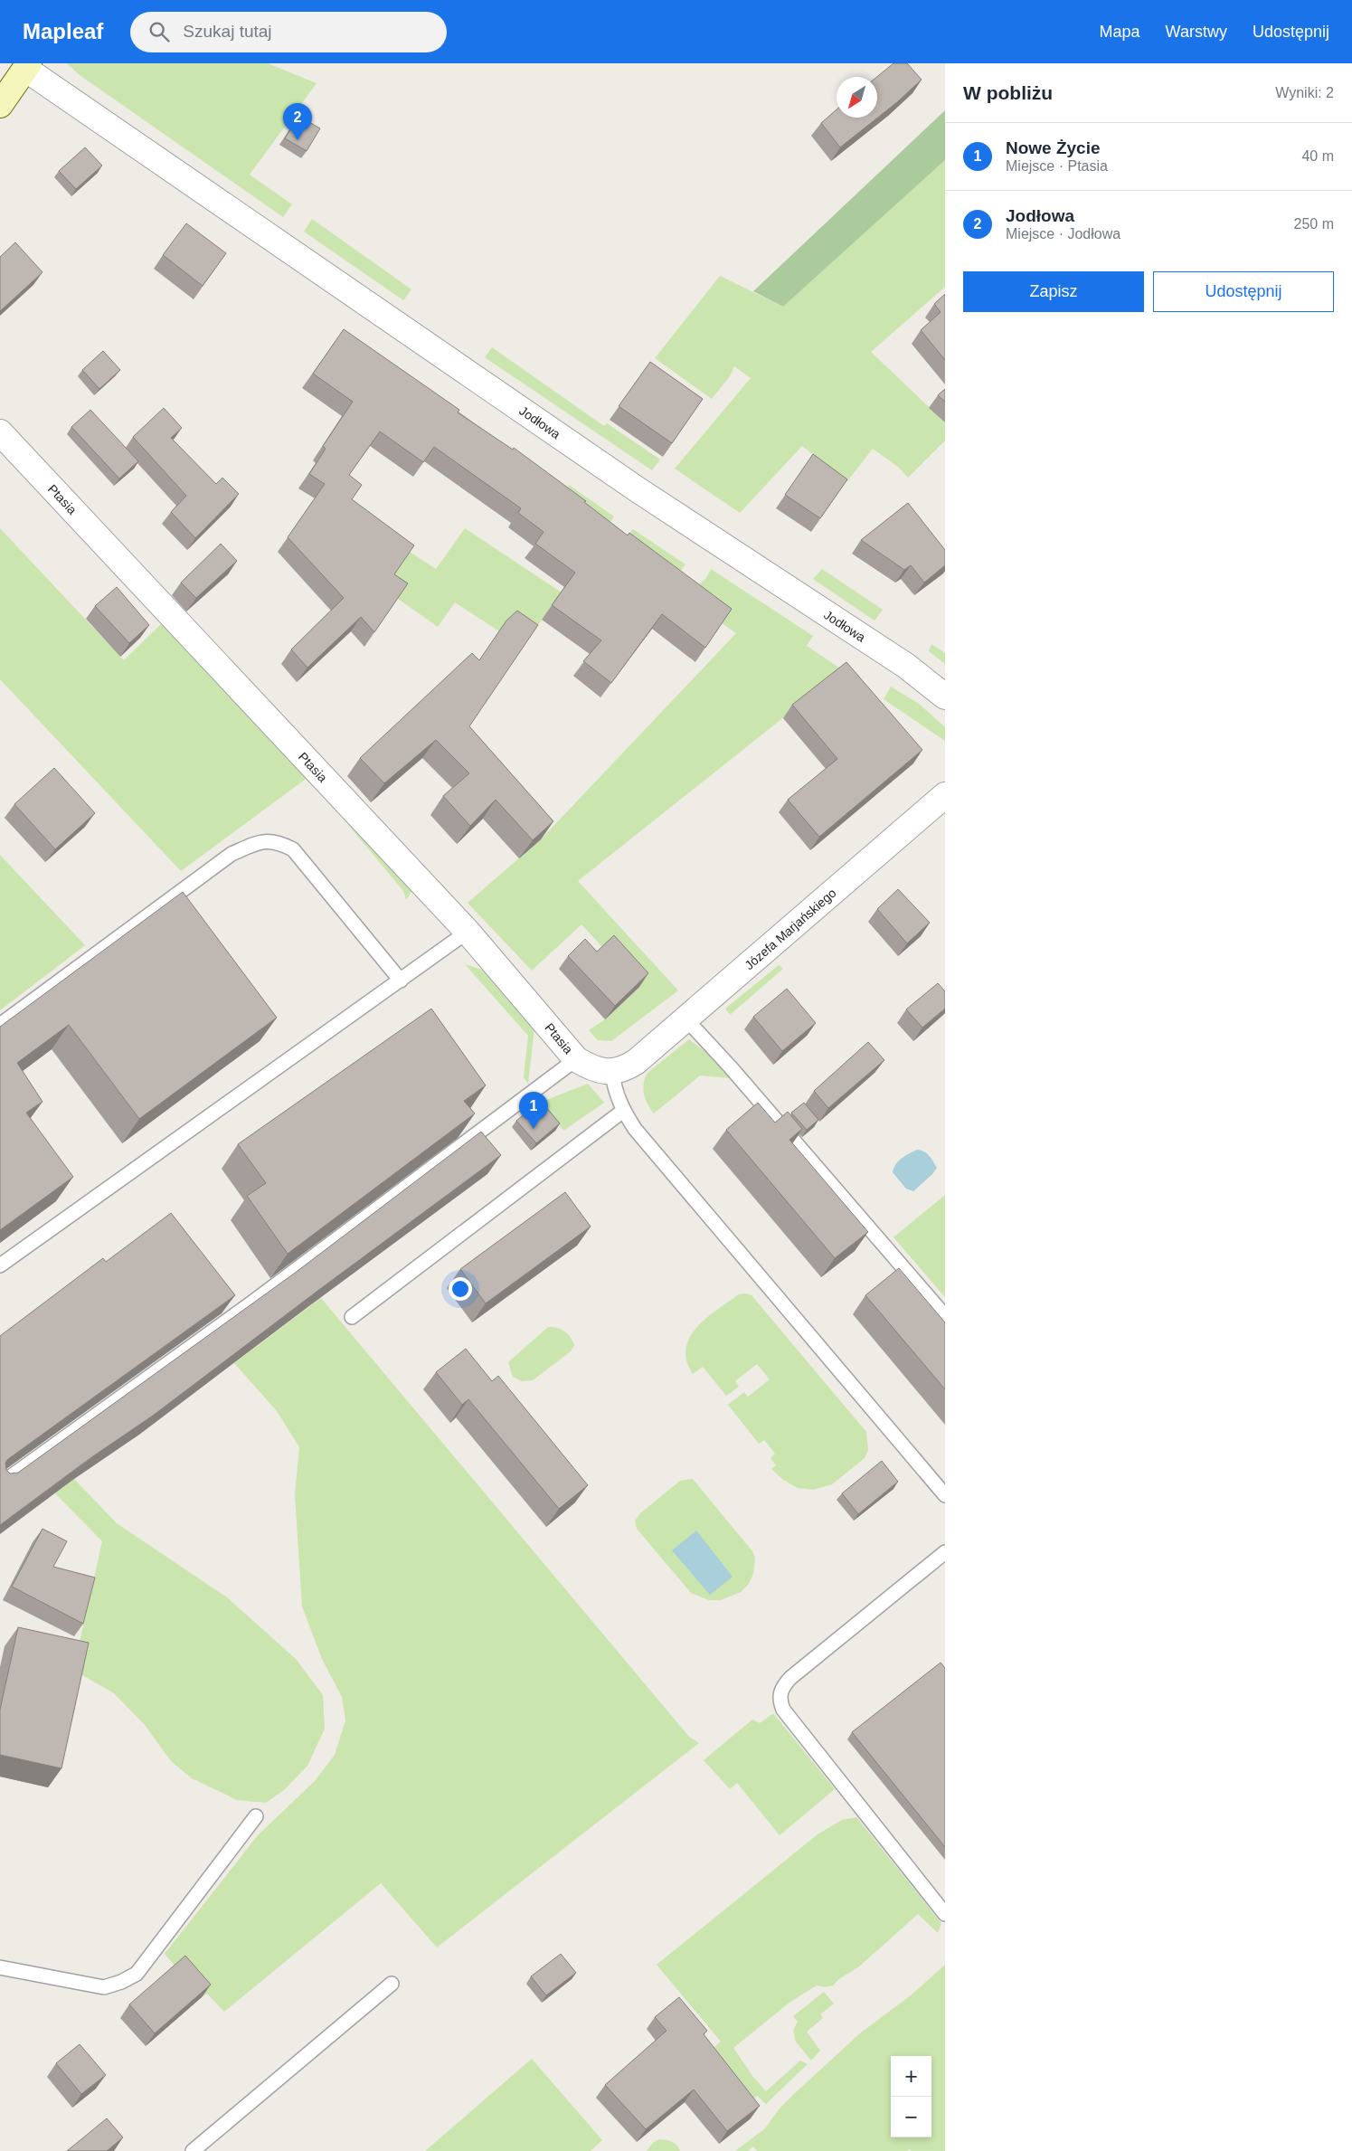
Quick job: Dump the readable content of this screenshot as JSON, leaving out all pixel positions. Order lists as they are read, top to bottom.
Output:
{
  "streets": {
    "street": ["Jodłowa", "Ptasia", "Józefa Marjańskiego"]
  },
  "crossings": [
    ["Ptasia", "Józefa Marjańskiego"]
  ],
  "north": "bottom left",
  "page": {
    "header": "Mapleaf",
    "search": "Szukaj tutaj",
    "nav": ["Mapa", "Warstwy", "Udostępnij"],
    "heading": ["W pobliżu", "Wyniki: 2"],
    "pins": ["2", "1"],
    "list": [
      {
        "mark": "1",
        "name": "Nowe Życie",
        "note": "Miejsce · Ptasia",
        "value": "40 m"
      },
      {
        "mark": "2",
        "name": "Jodłowa",
        "note": "Miejsce · Jodłowa",
        "value": "250 m"
      }
    ],
    "buttons": ["Zapisz", "Udostępnij"],
    "map_buttons": ["+", "−"]
  }
}
